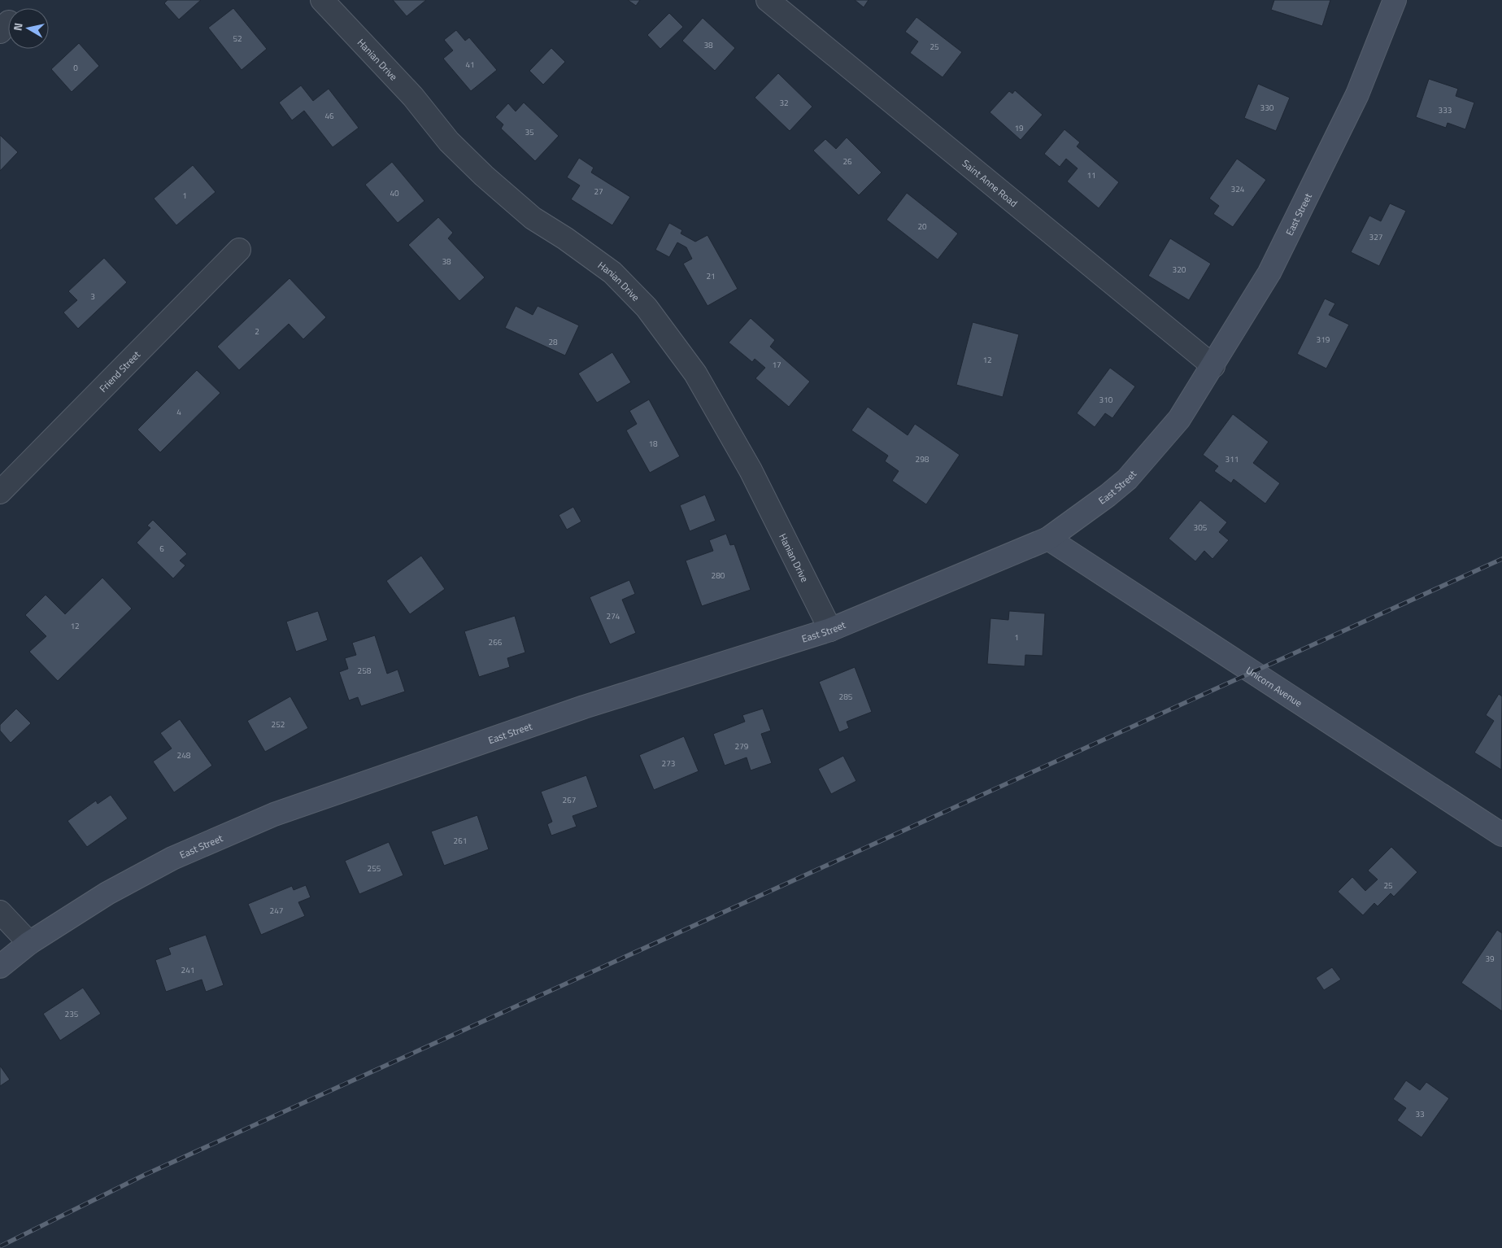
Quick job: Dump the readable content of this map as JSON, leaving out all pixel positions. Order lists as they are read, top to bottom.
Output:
{
  "streets": {
    "street": [
      "Hanian Drive",
      "Saint Anne Road",
      "East Street",
      "Friend Street",
      "Unicorn Avenue"
    ]
  },
  "crossings": [
    ["Hanian Drive", "East Street"],
    ["Saint Anne Road", "East Street"],
    ["East Street", "Unicorn Avenue"]
  ],
  "house_numbers": [
    "52",
    "38",
    "25",
    "41",
    "0",
    "32",
    "330",
    "333",
    "46",
    "19",
    "35",
    "26",
    "11",
    "324",
    "27",
    "40",
    "1",
    "20",
    "327",
    "38",
    "320",
    "21",
    "3",
    "2",
    "319",
    "28",
    "12",
    "17",
    "310",
    "4",
    "18",
    "298",
    "311",
    "305",
    "6",
    "280",
    "274",
    "12",
    "1",
    "266",
    "258",
    "285",
    "252",
    "279",
    "248",
    "273",
    "267",
    "261",
    "255",
    "25",
    "247",
    "39",
    "241",
    "235",
    "33"
  ],
  "north": "left"
}
